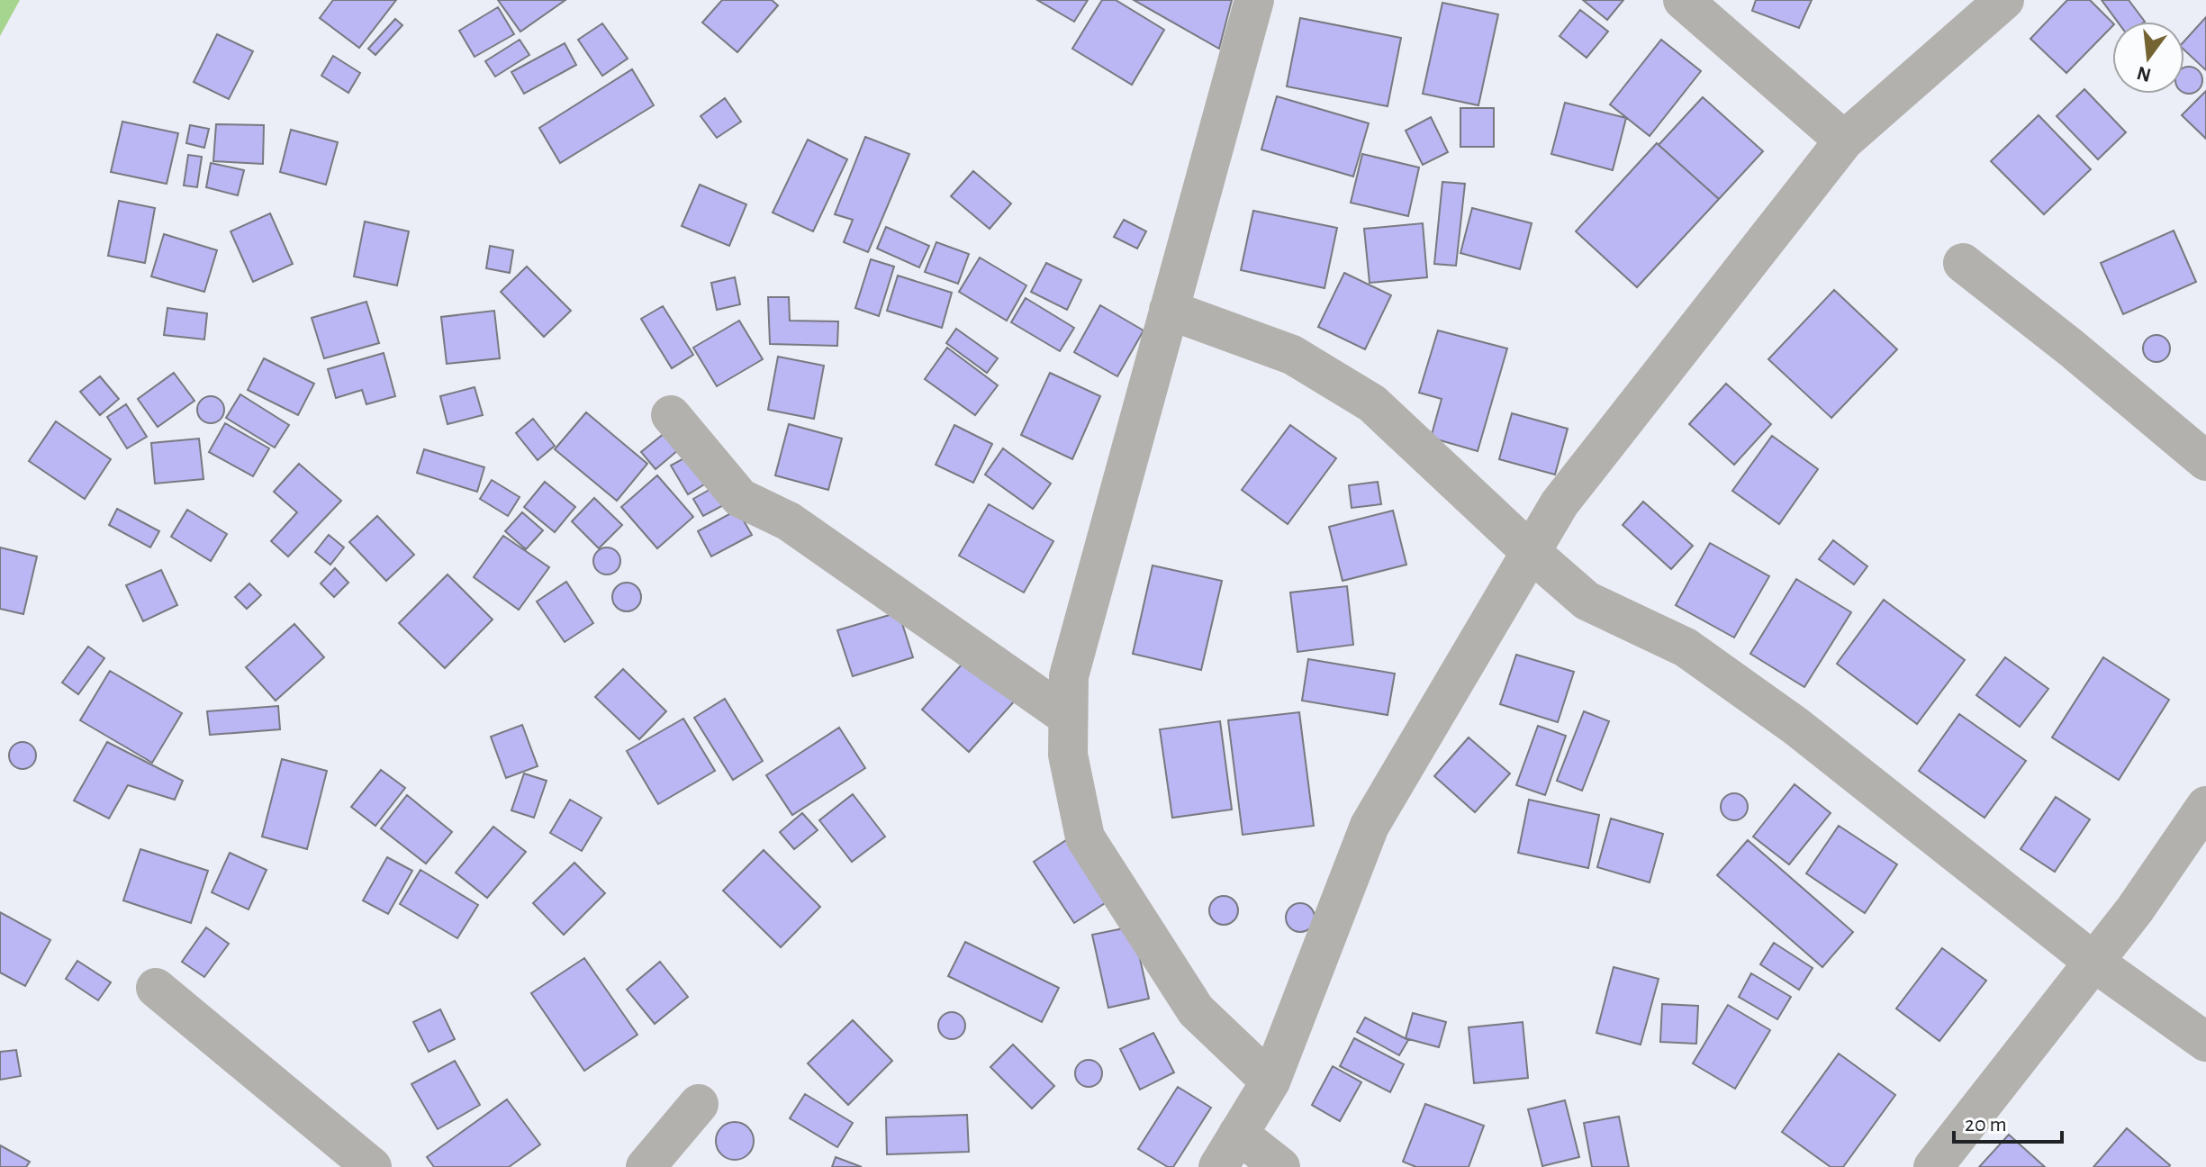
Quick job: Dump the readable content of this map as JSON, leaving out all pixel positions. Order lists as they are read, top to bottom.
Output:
{
  "scale_bar": "20 m",
  "north": "bottom"
}
